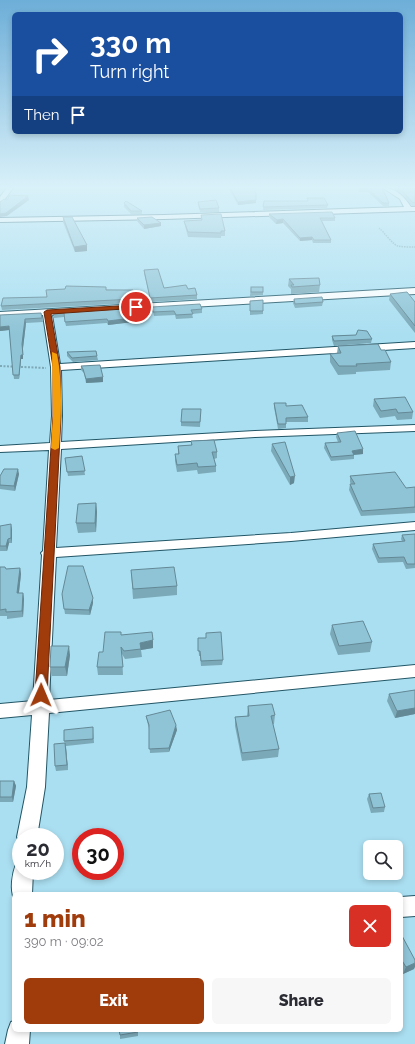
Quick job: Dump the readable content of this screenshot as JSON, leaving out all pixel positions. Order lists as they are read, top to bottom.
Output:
{
  "page": {
    "turn": ["330 m", "Turn right"],
    "then": "Then",
    "speed": "20 km/h",
    "limit": "30",
    "heading": ["1 min", "390 m · 09:02"],
    "buttons": ["Exit", "Share"]
  }
}
